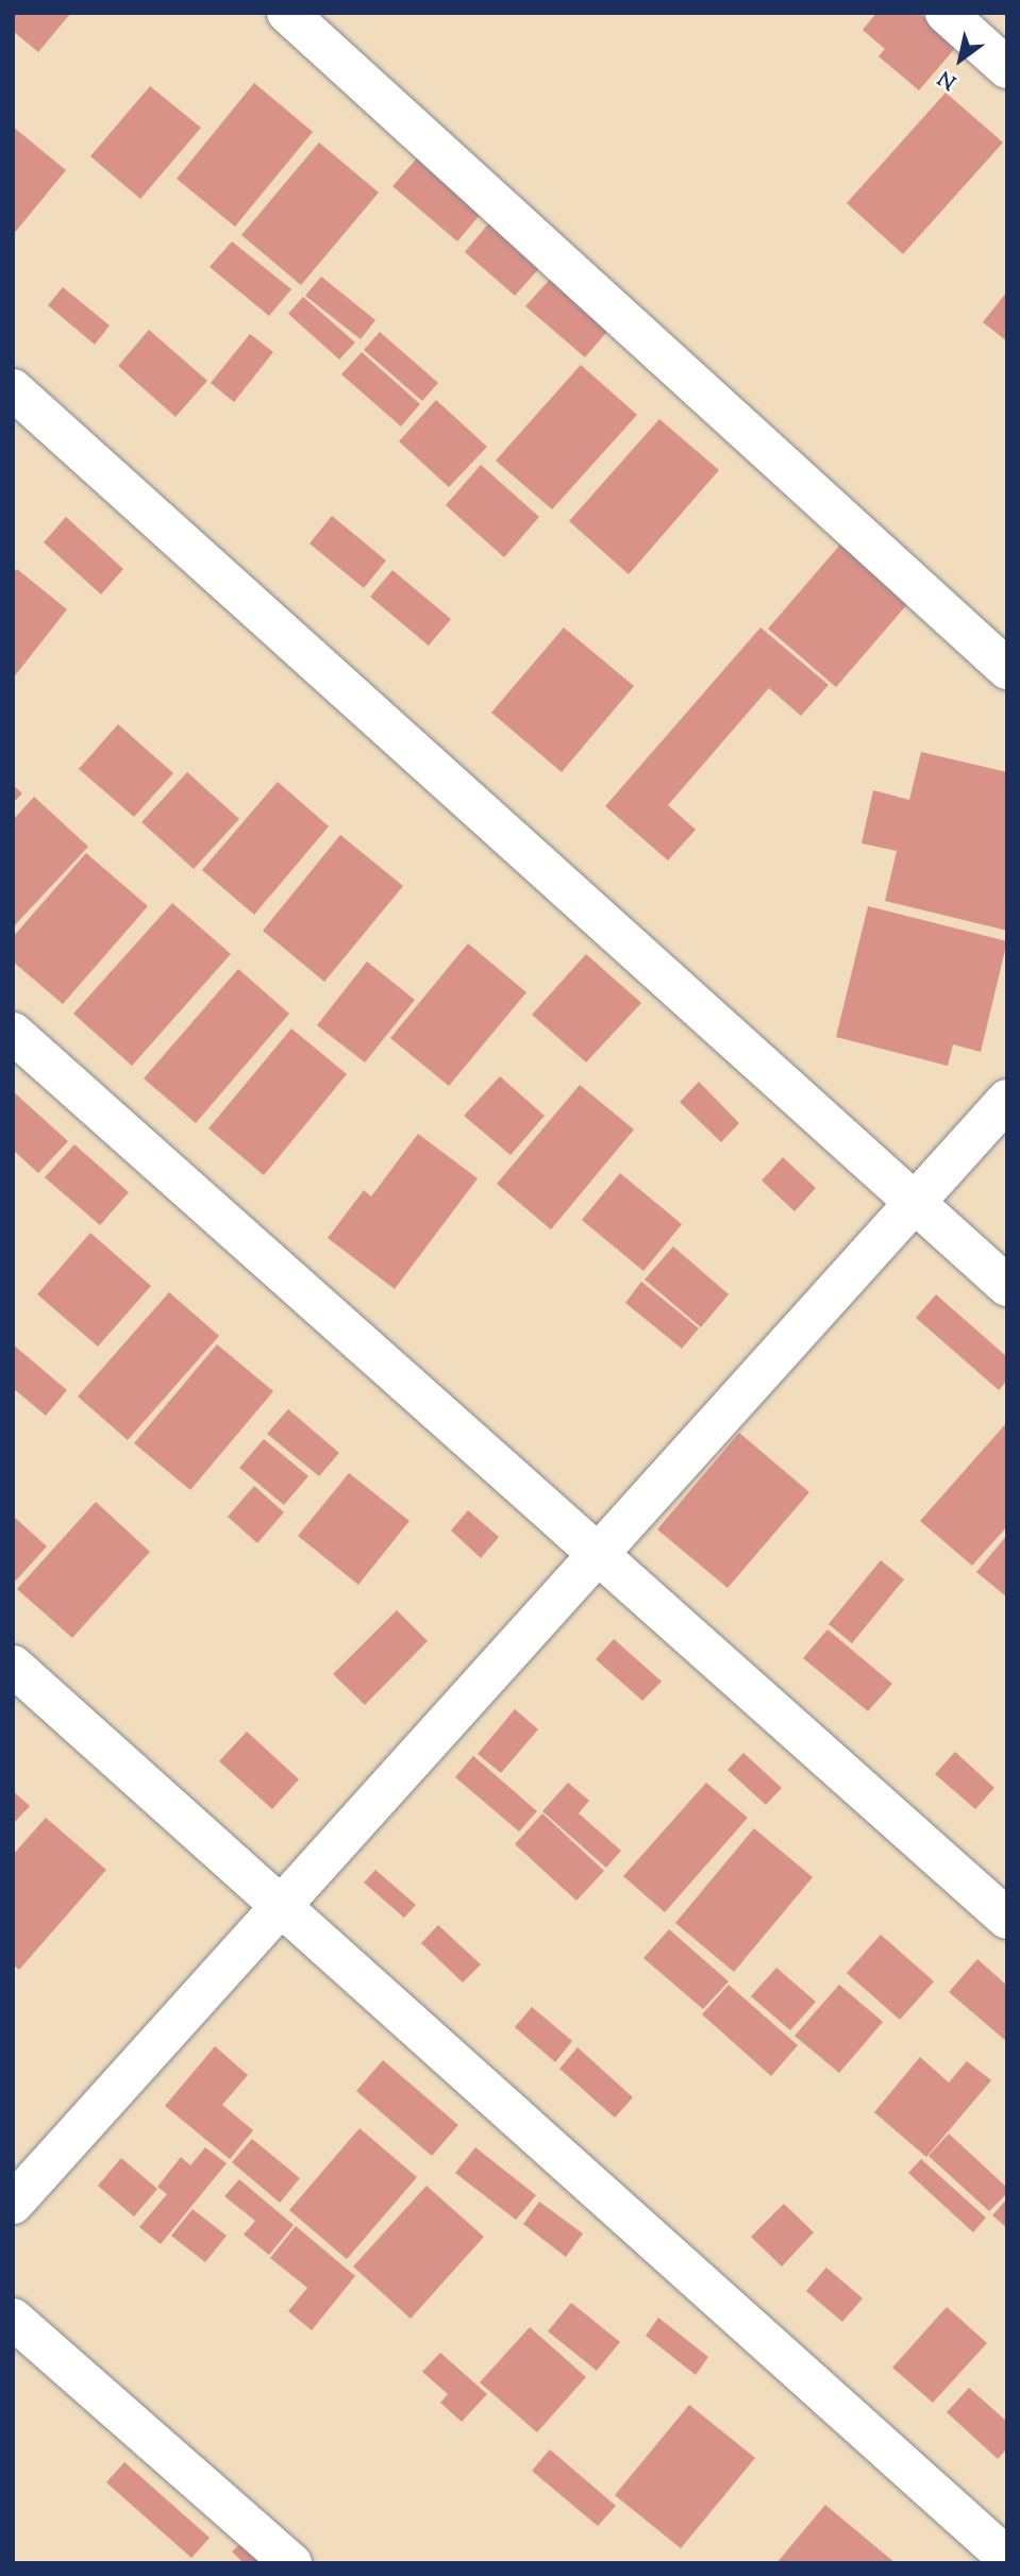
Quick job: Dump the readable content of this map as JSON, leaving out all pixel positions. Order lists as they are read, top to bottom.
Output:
{
  "north": "bottom left"
}
